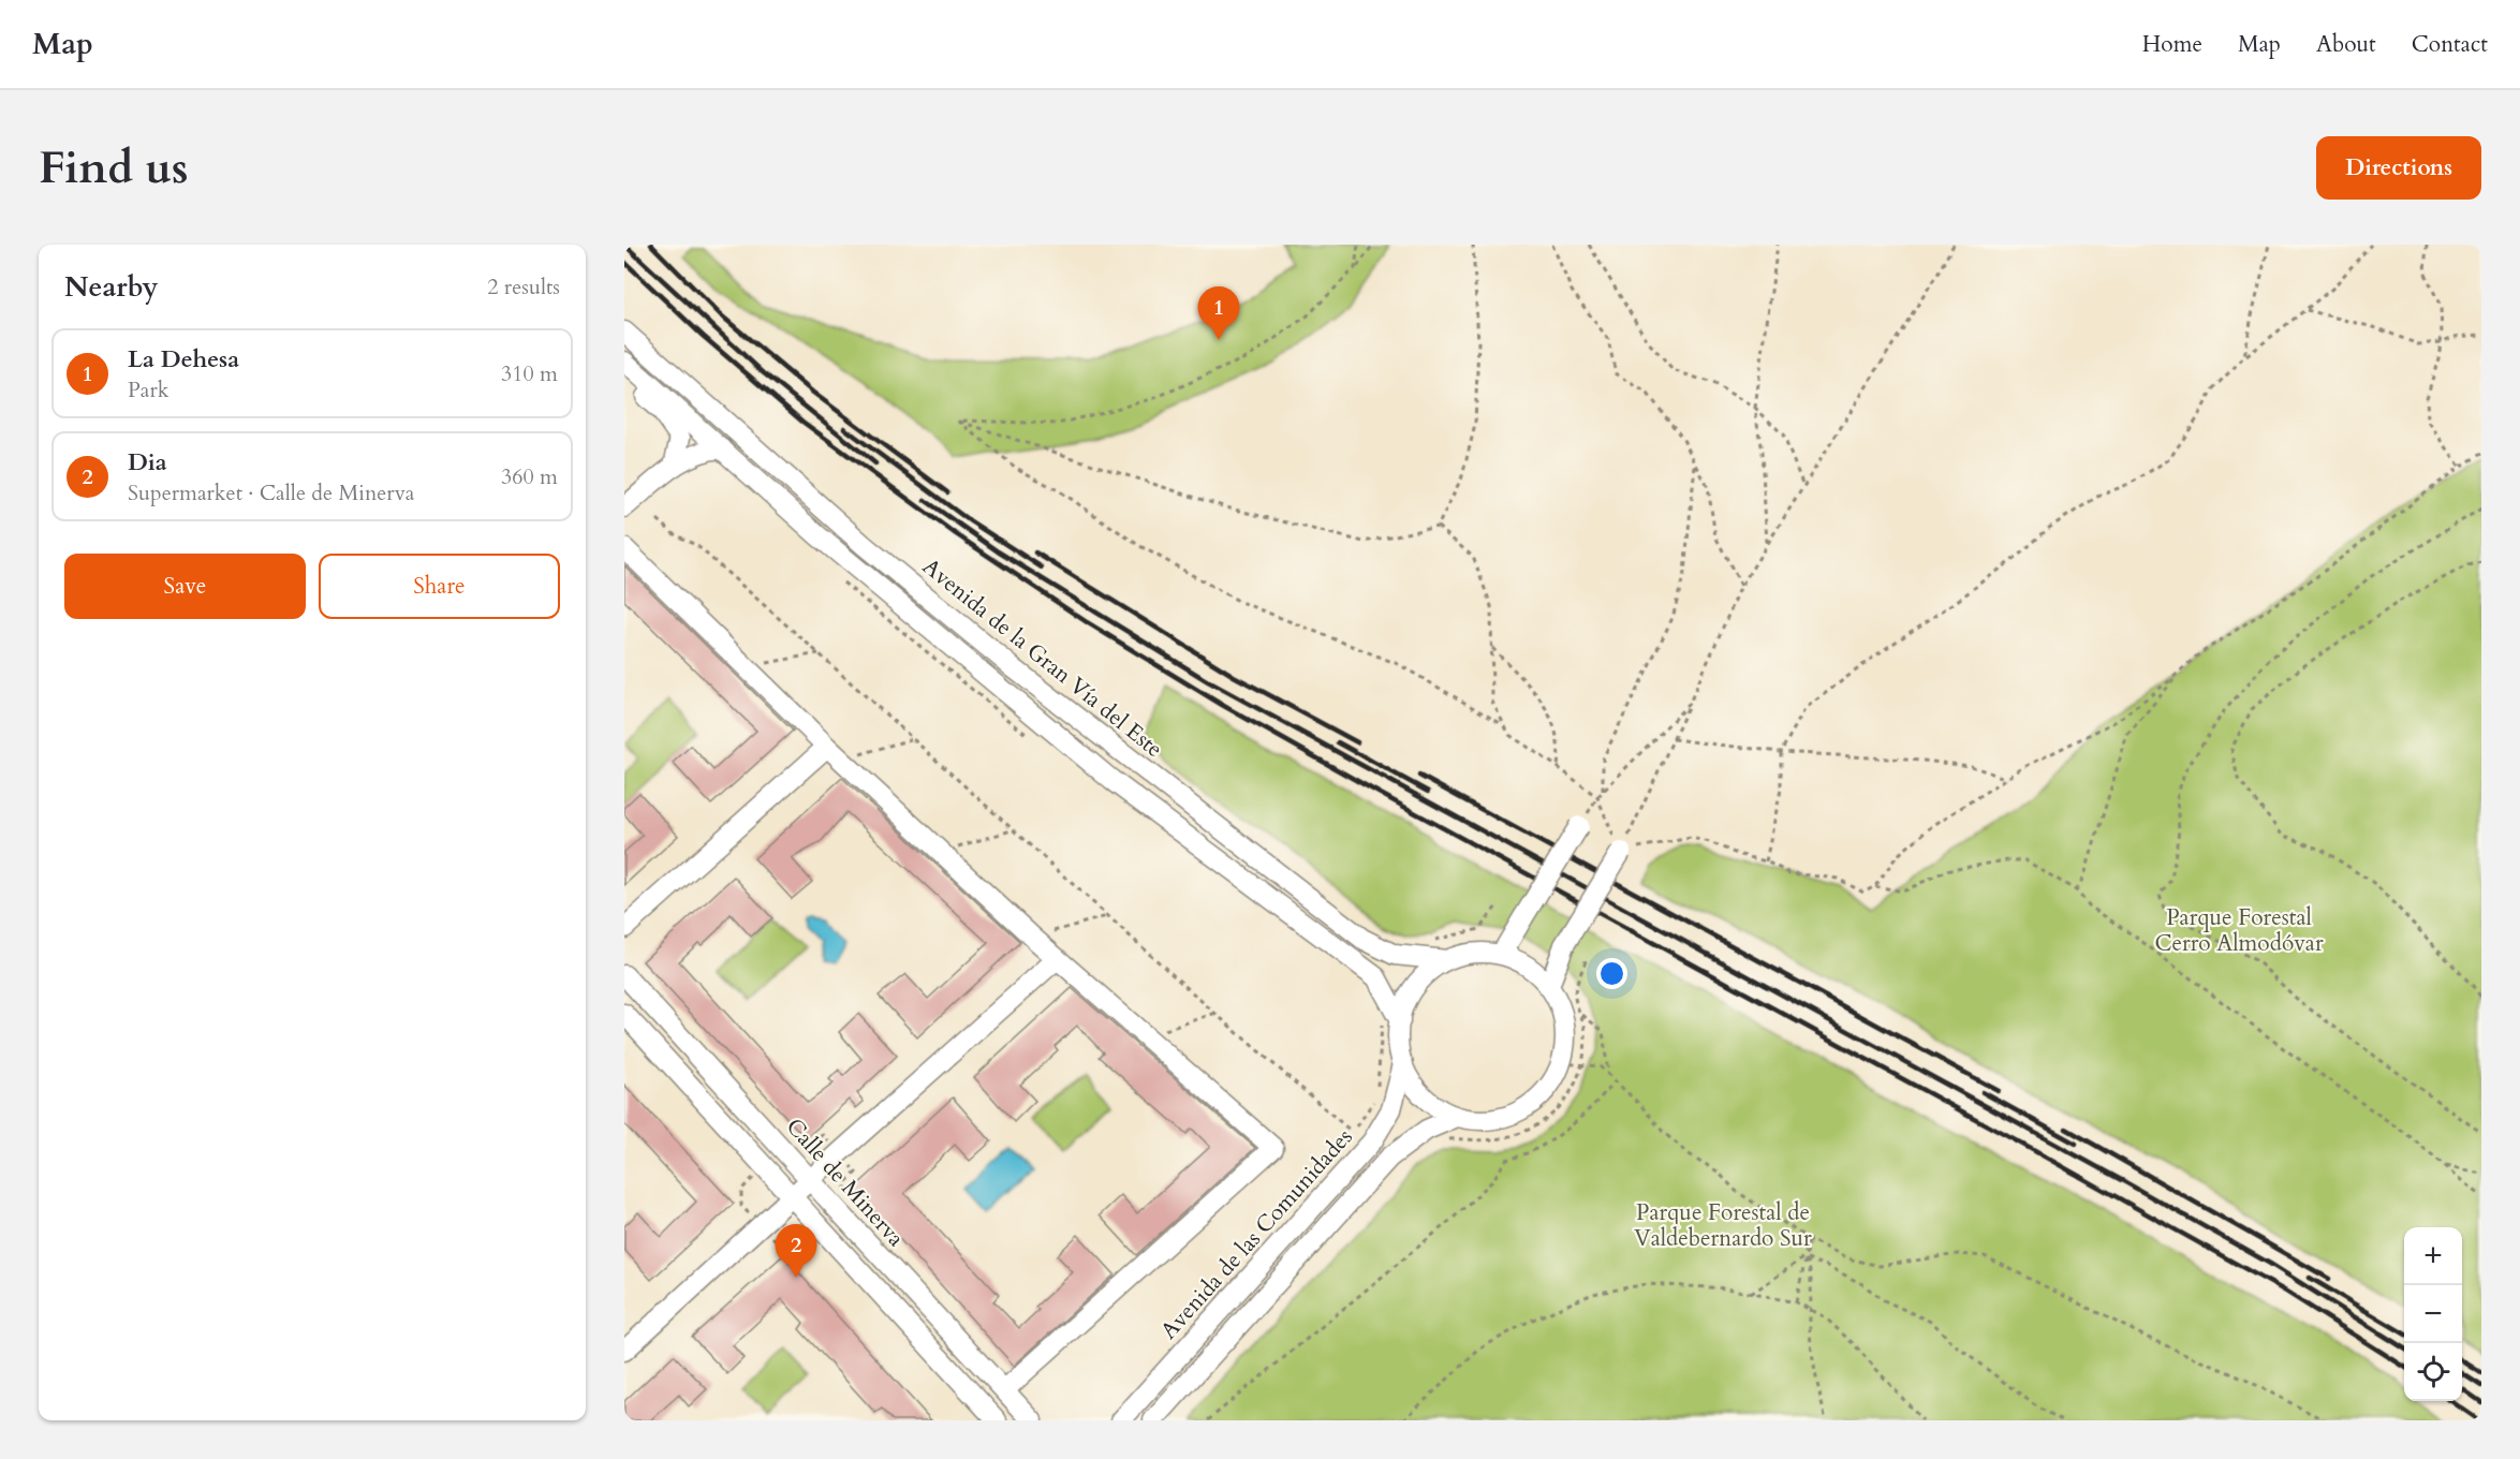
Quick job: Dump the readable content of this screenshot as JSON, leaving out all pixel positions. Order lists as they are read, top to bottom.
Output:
{
  "streets": {
    "street": ["Avenida de la Gran Vía del Este", "Calle de Minerva", "Avenida de las Comunidades"]
  },
  "crossings": [
    ["Avenida de la Gran Vía del Este", "Avenida de las Comunidades"]
  ],
  "parks": ["Parque Forestal Cerro Almodóvar", "Parque Forestal de Valdebernardo Sur"],
  "page": {
    "header": "Map",
    "nav": [
      "Home",
      "Map",
      "About",
      "Contact"
    ],
    "buttons": [
      "Directions",
      ["Save", "Share"]
    ],
    "title": "Find us",
    "heading": ["Nearby", "2 results"],
    "pins": ["1", "2"],
    "list": [
      {
        "mark": "1",
        "name": "La Dehesa",
        "note": "Park",
        "value": "310 m"
      },
      {
        "mark": "2",
        "name": "Dia",
        "note": "Supermarket · Calle de Minerva",
        "value": "360 m"
      }
    ],
    "map_buttons": ["+", "−"]
  }
}
